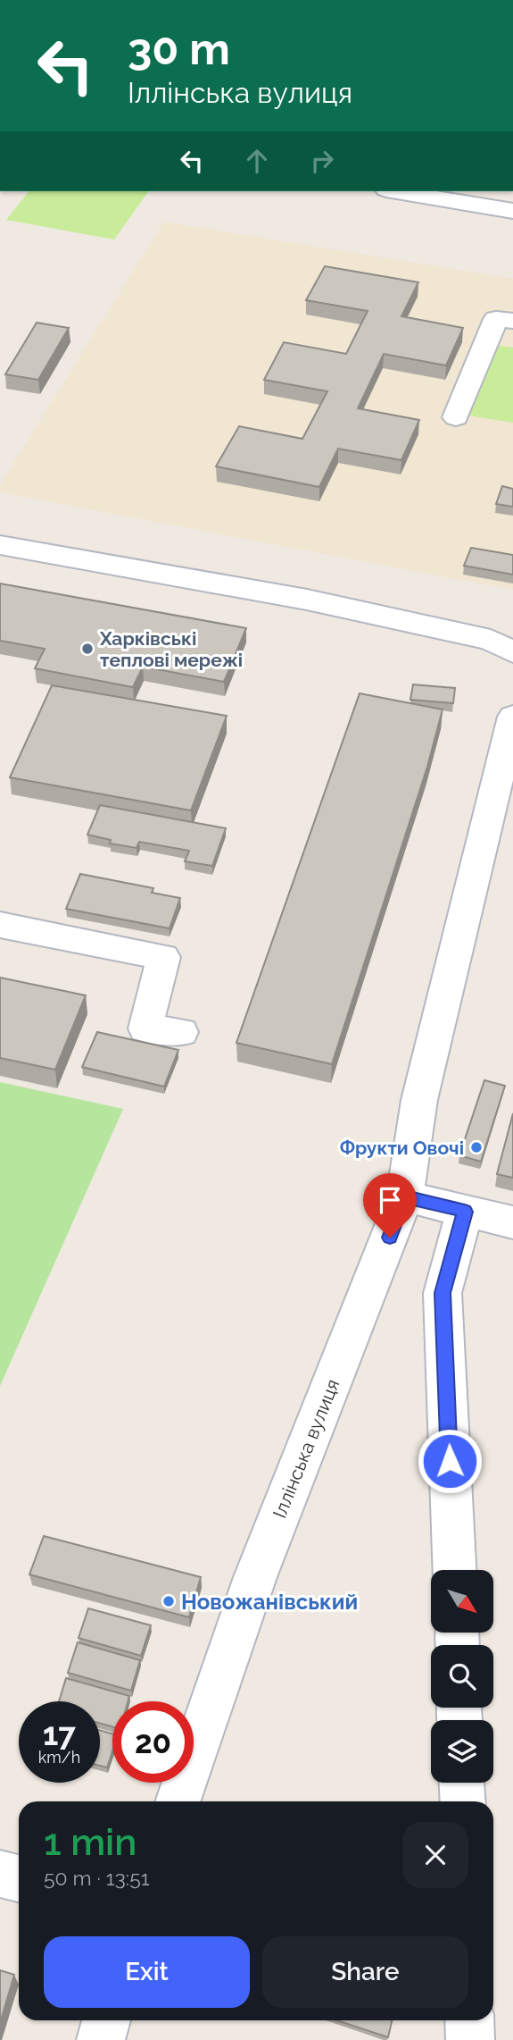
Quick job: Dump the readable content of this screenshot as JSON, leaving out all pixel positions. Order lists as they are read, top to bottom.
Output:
{
  "streets": {
    "street": ["Іллінська вулиця"]
  },
  "places": ["Харківські теплові мережі", "Фрукти Овочі", "Новожанівський"],
  "north": "bottom right",
  "page": {
    "turn": ["30 m", "Іллінська вулиця"],
    "speed": "17 km/h",
    "limit": "20",
    "heading": ["1 min", "50 m · 13:51"],
    "buttons": ["Exit", "Share"]
  }
}
